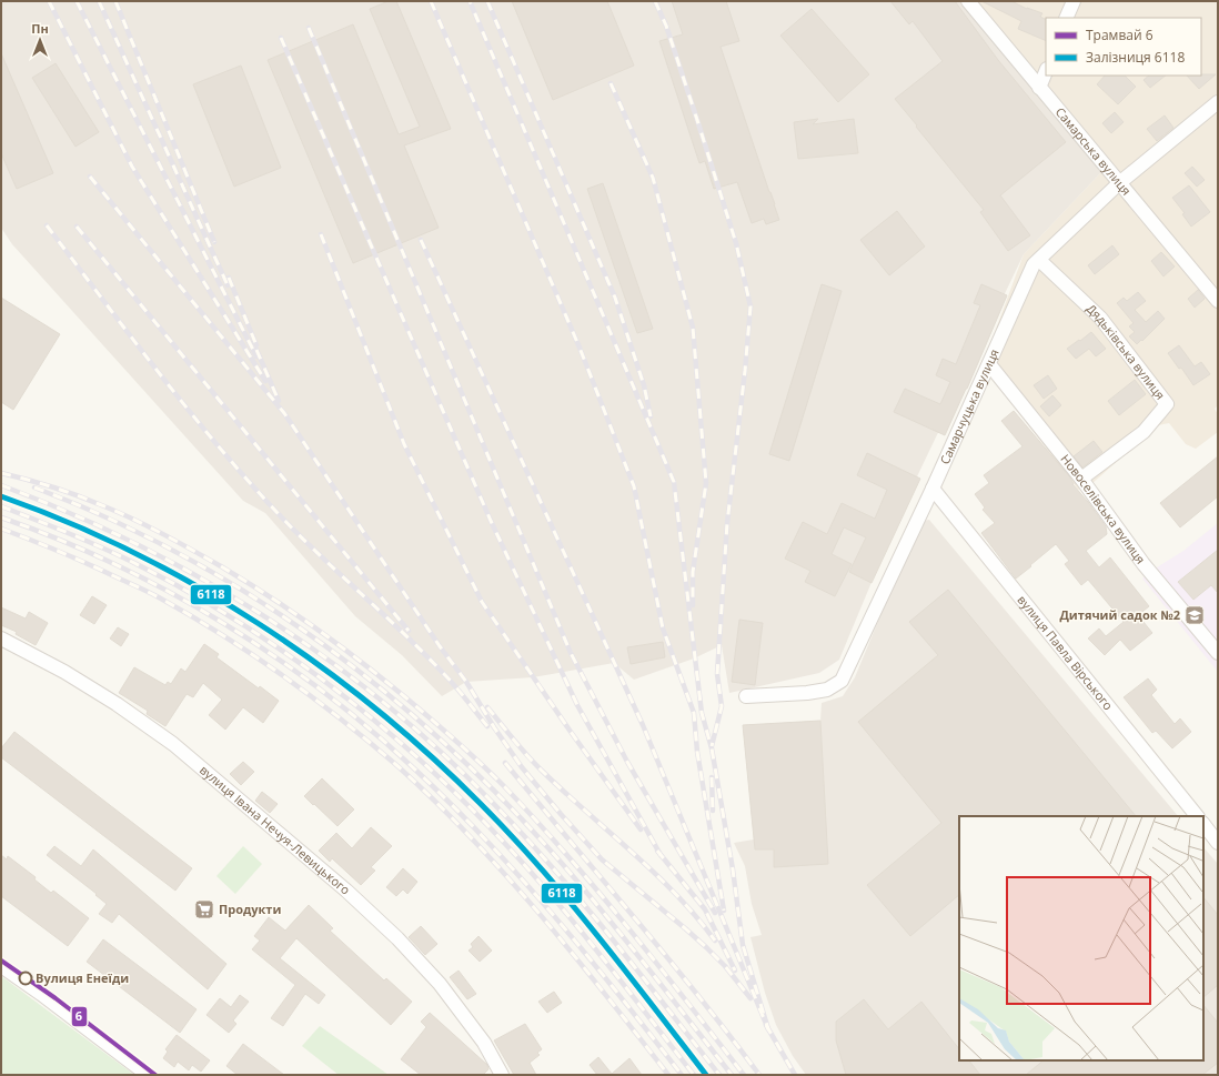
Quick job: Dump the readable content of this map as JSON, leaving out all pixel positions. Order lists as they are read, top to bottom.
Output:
{
  "streets": {
    "street": [
      "Самарська вулиця",
      "Дядьківська вулиця",
      "Самарчуцька вулиця",
      "Новоселівська вулиця",
      "вулиця Павла Вірського",
      "вулиця Івана Нечуя-Левицького"
    ]
  },
  "crossings": [
    ["Самарська вулиця", "Самарчуцька вулиця"],
    ["Дядьківська вулиця", "Самарчуцька вулиця"],
    ["Дядьківська вулиця", "Новоселівська вулиця"],
    ["Самарчуцька вулиця", "Новоселівська вулиця"],
    ["Самарчуцька вулиця", "вулиця Павла Вірського"]
  ],
  "places": {
    "school or university": ["Дитячий садок №2"],
    "supermarket": ["Продукти"],
    "other": ["Вулиця Енеїди"]
  },
  "lines": ["rail line 6118", "tram line 6"],
  "legend": ["Трамвай 6", "Залізниця 6118"],
  "north": "top"
}
